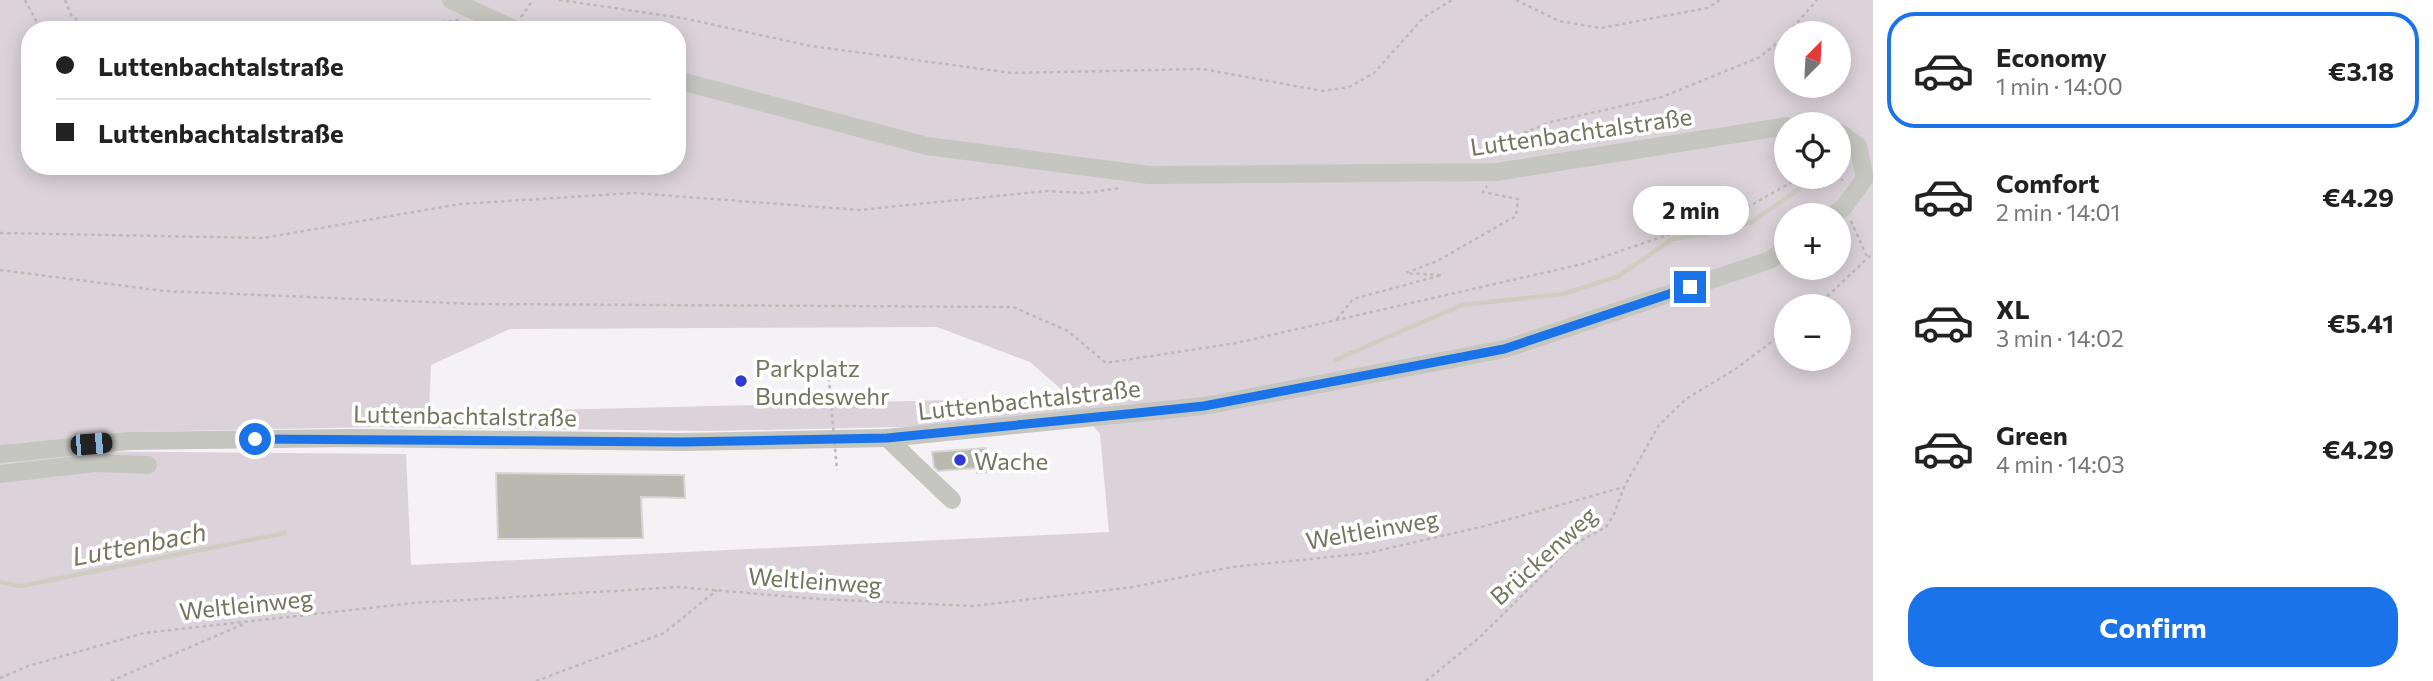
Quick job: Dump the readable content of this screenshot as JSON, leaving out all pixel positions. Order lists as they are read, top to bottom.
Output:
{
  "streets": {
    "street": ["Luttenbachtalstraße"],
    "path": ["Weltleinweg", "Brückenweg"]
  },
  "crossings": [
    ["Weltleinweg", "Brückenweg"]
  ],
  "water": ["Luttenbach"],
  "places": ["Parkplatz Bundeswehr", "Wache"],
  "north": "top right",
  "page": {
    "list": [
      {
        "name": "Economy",
        "note": "1 min · 14:00",
        "value": "€3.18"
      },
      {
        "name": "Comfort",
        "note": "2 min · 14:01",
        "value": "€4.29"
      },
      {
        "name": "XL",
        "note": "3 min · 14:02",
        "value": "€5.41"
      },
      {
        "name": "Green",
        "note": "4 min · 14:03",
        "value": "€4.29"
      }
    ],
    "map_buttons": ["+", "−"],
    "banner": ["Luttenbachtalstraße", "Luttenbachtalstraße"],
    "bubble": "2 min",
    "buttons": "Confirm"
  }
}
